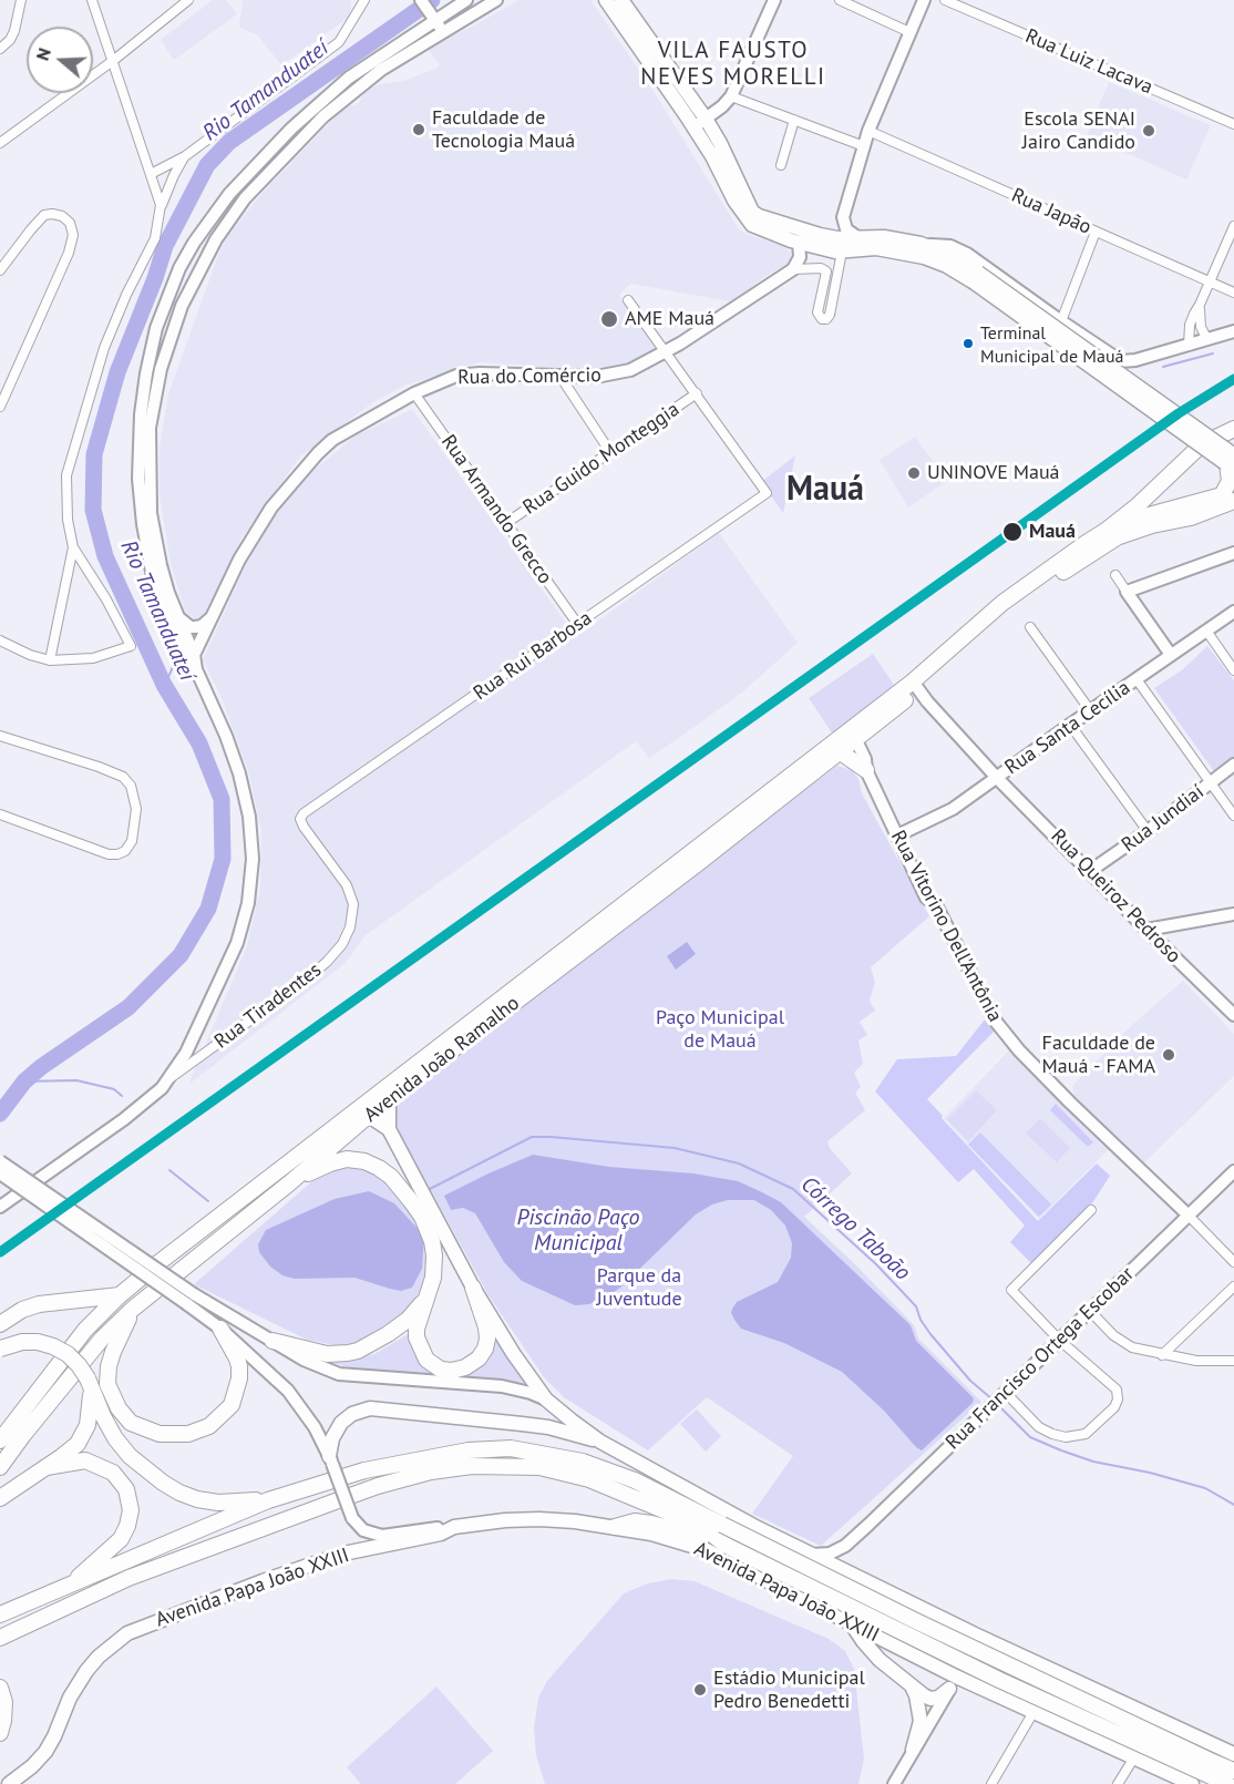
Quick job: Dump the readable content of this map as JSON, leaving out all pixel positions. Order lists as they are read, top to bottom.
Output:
{
  "streets": {
    "highway": ["Avenida João Ramalho", "Avenida Papa João XXIII"],
    "main road": [
      "Rua do Comércio",
      "Rua Santa Cecília",
      "Rua Jundiaí",
      "Rua Queiroz Pedroso",
      "Rua Vitorino Dell'Antônia",
      "Rua Francisco Ortega Escobar"
    ],
    "street": [
      "Rua Luiz Lacava",
      "Rua Japão",
      "Rua Guido Monteggia",
      "Rua Armando Grecco",
      "Rua Rui Barbosa",
      "Rua Tiradentes"
    ]
  },
  "crossings": [
    ["Rua do Comércio", "Rua Armando Grecco"],
    ["Rua Guido Monteggia", "Rua Armando Grecco"],
    ["Rua Guido Monteggia", "Rua Rui Barbosa"],
    ["Rua Armando Grecco", "Rua Rui Barbosa"],
    ["Rua Rui Barbosa", "Rua Tiradentes"],
    ["Rua Santa Cecília", "Rua Queiroz Pedroso"],
    ["Rua Santa Cecília", "Rua Vitorino Dell'Antônia"],
    ["Rua Jundiaí", "Rua Queiroz Pedroso"],
    ["Rua Queiroz Pedroso", "Avenida João Ramalho"],
    ["Rua Vitorino Dell'Antônia", "Avenida João Ramalho"],
    ["Rua Vitorino Dell'Antônia", "Rua Francisco Ortega Escobar"]
  ],
  "districts": ["VILA FAUSTO NEVES MORELLI", "Mauá"],
  "water": ["Rio Tamanduateí", "Piscinão Paço Municipal", "Córrego Taboão"],
  "parks": ["Paço Municipal de Mauá", "Parque da Juventude"],
  "places": [
    "Faculdade de Tecnologia Mauá",
    "Escola SENAI Jairo Candido",
    "AME Mauá",
    "Terminal Municipal de Mauá",
    "UNINOVE Mauá",
    "Mauá",
    "Faculdade de Mauá - FAMA",
    "Estádio Municipal Pedro Benedetti"
  ],
  "north": "left"
}
